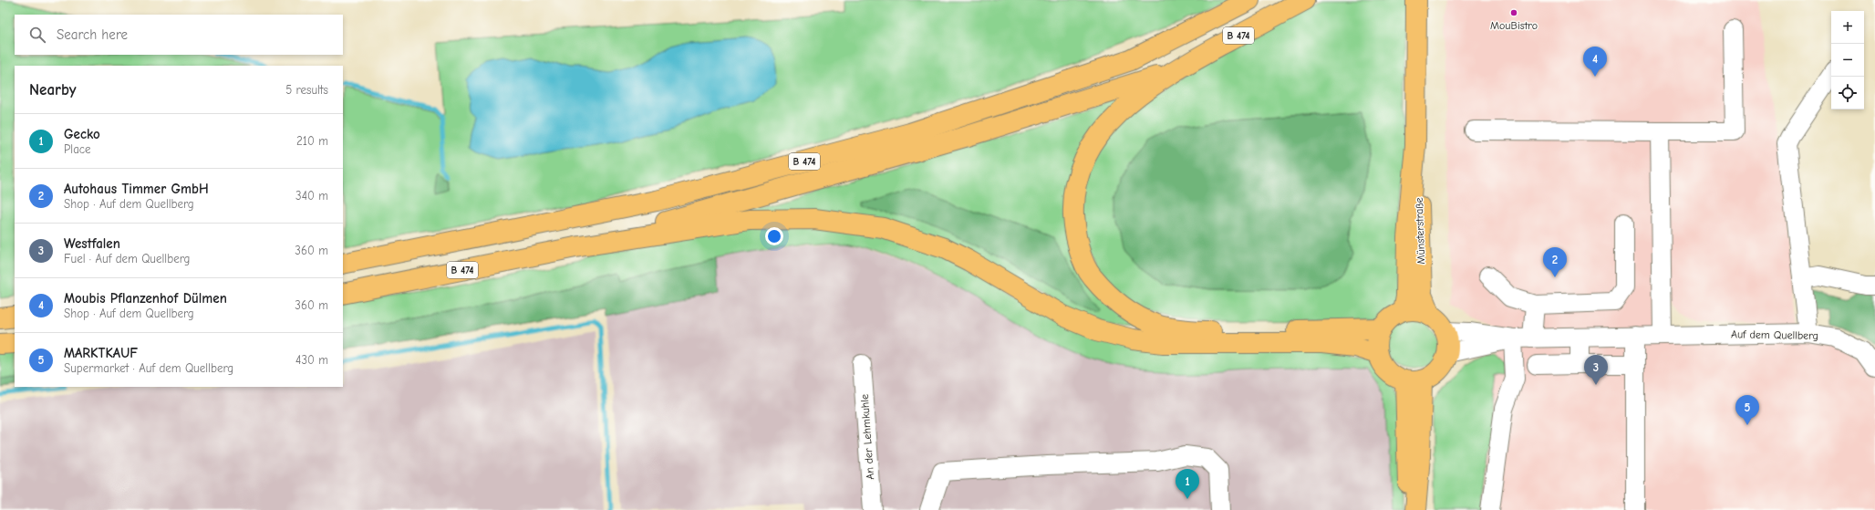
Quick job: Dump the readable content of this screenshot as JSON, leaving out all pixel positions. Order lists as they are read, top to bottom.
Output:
{
  "streets": {
    "main road": ["B 474", "Münsterstraße"],
    "street": ["Auf dem Quellberg", "An der Lehmkuhle"]
  },
  "crossings": [
    ["Münsterstraße", "Auf dem Quellberg"]
  ],
  "places": ["MouBistro"],
  "page": {
    "map_buttons": ["+", "−"],
    "search": "Search here",
    "pins": [
      "4",
      "2",
      "3",
      "5",
      "1"
    ],
    "heading": ["Nearby", "5 results"],
    "list": [
      {
        "mark": "1",
        "name": "Gecko",
        "note": "Place",
        "value": "210 m"
      },
      {
        "mark": "2",
        "name": "Autohaus Timmer GmbH",
        "note": "Shop · Auf dem Quellberg",
        "value": "340 m"
      },
      {
        "mark": "3",
        "name": "Westfalen",
        "note": "Fuel · Auf dem Quellberg",
        "value": "360 m"
      },
      {
        "mark": "4",
        "name": "Moubis Pflanzenhof Dülmen",
        "note": "Shop · Auf dem Quellberg",
        "value": "360 m"
      },
      {
        "mark": "5",
        "name": "MARKTKAUF",
        "note": "Supermarket · Auf dem Quellberg",
        "value": "430 m"
      }
    ]
  }
}
